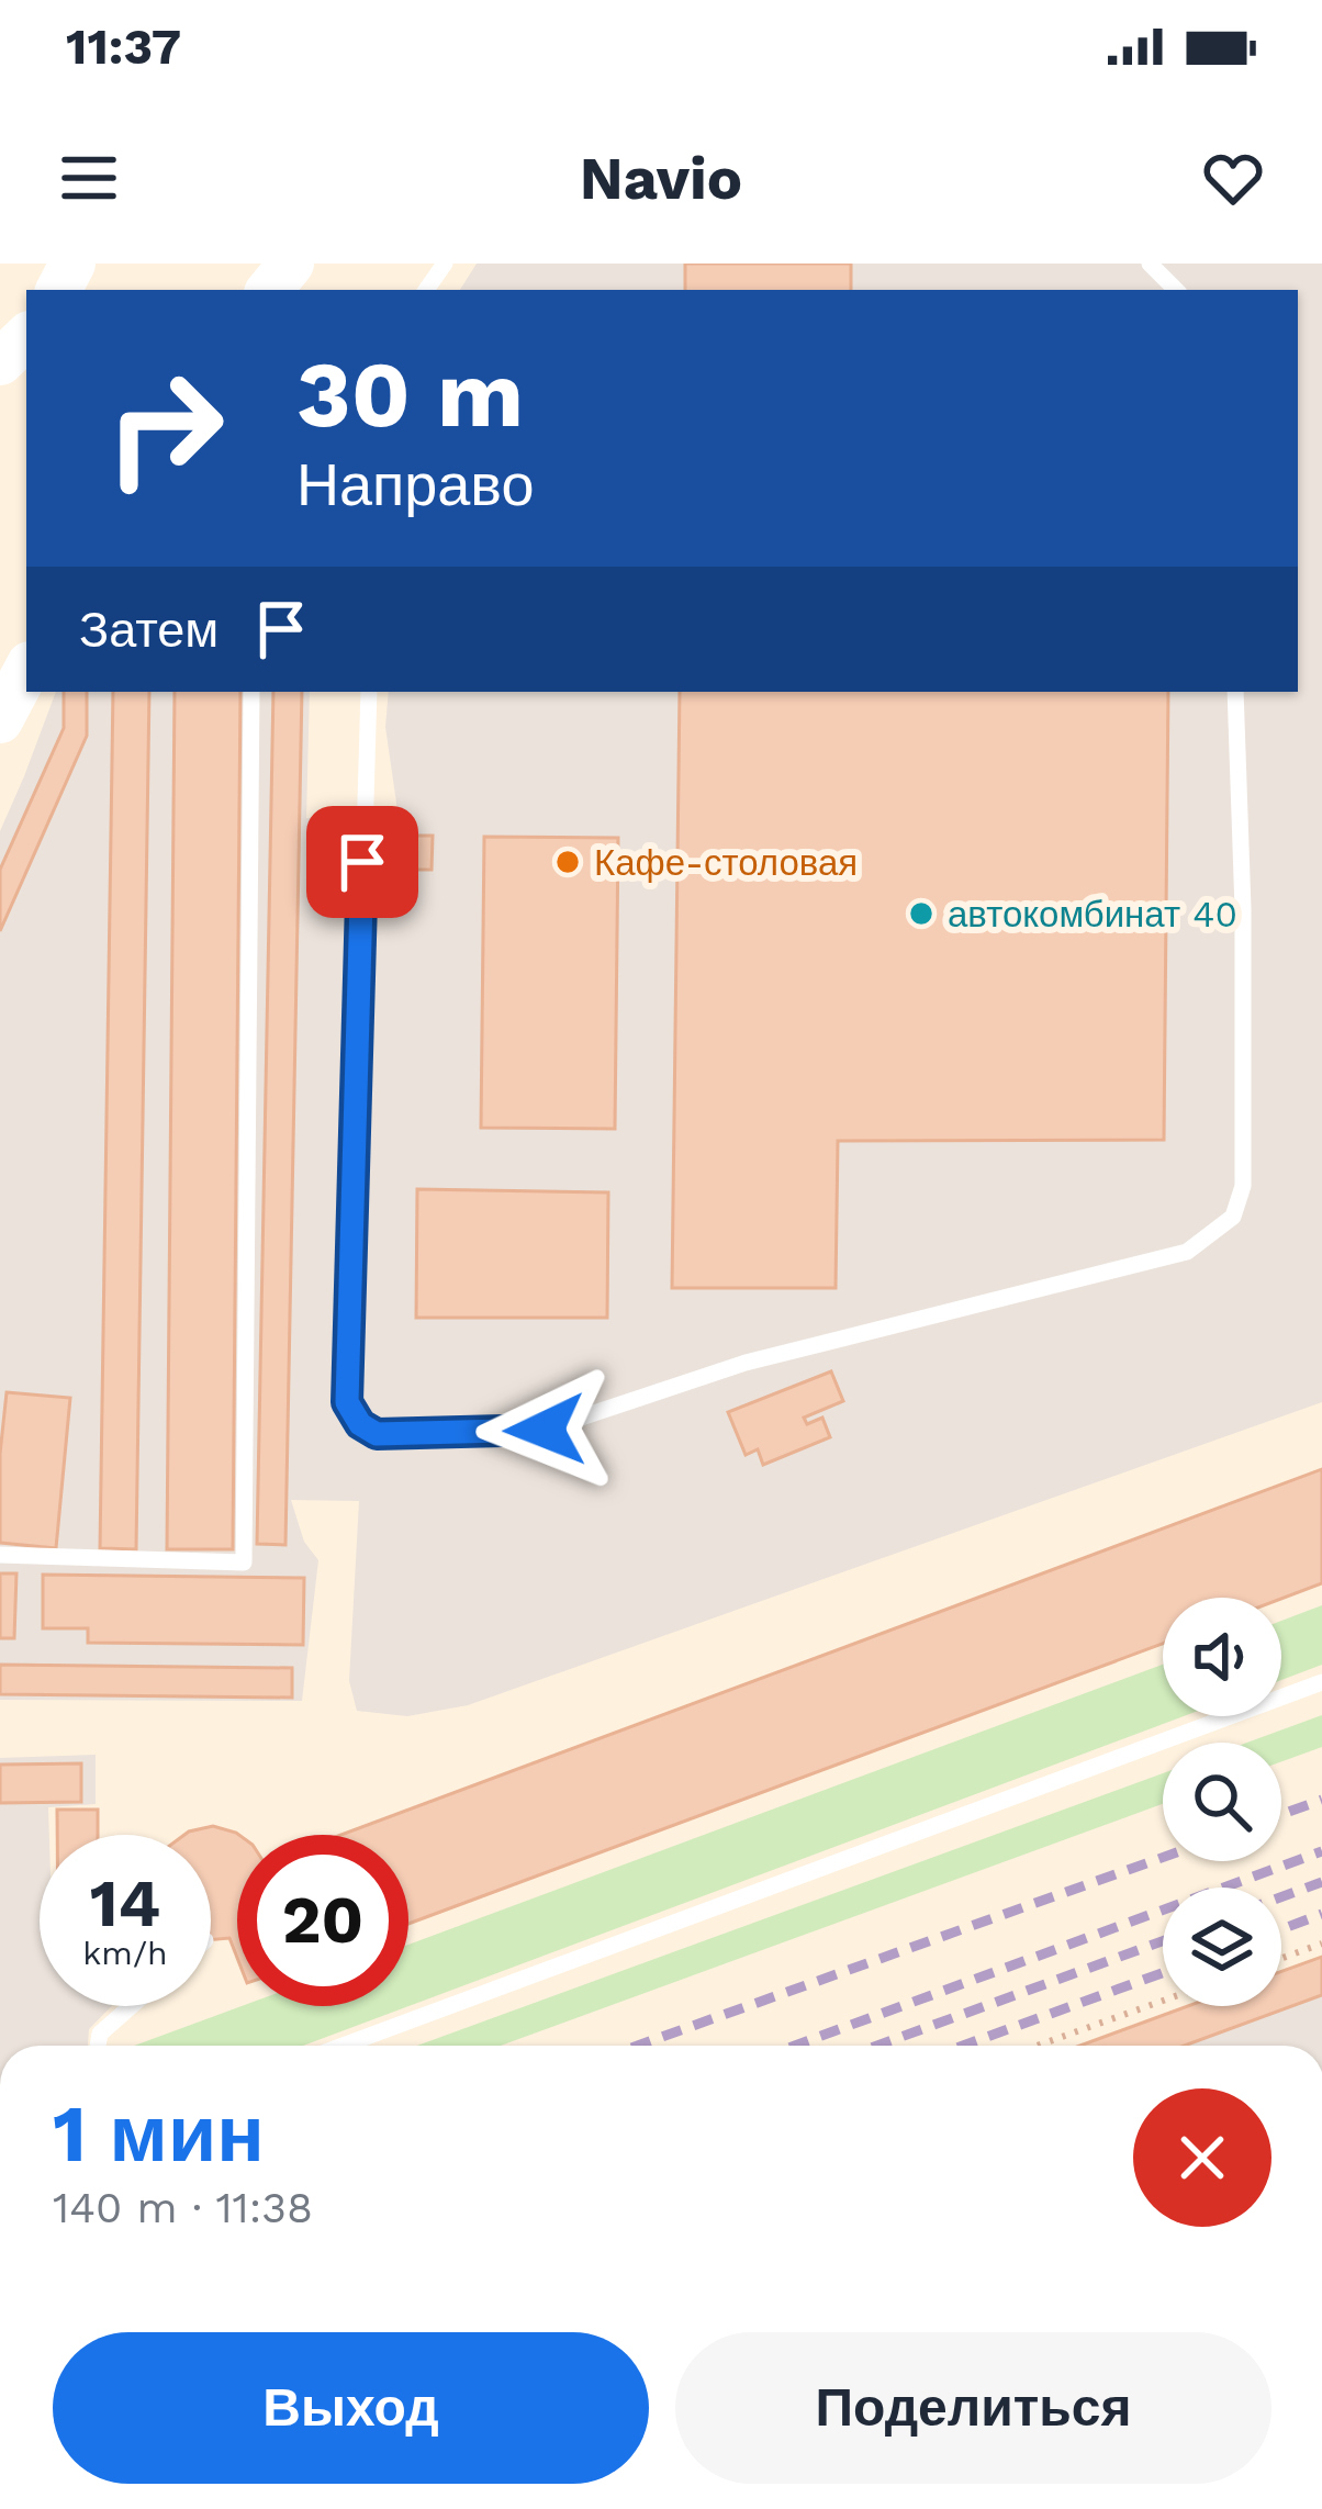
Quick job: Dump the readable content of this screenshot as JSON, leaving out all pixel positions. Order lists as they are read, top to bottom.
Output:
{
  "places": ["Кафе-столовая", "автокомбинат 40"],
  "page": {
    "status": "11:37",
    "header": "Navio",
    "turn": ["30 m", "Направо"],
    "then": "Затем",
    "speed": "14 km/h",
    "limit": "20",
    "heading": ["1 мин", "140 m · 11:38"],
    "buttons": ["Выход", "Поделиться"]
  }
}
